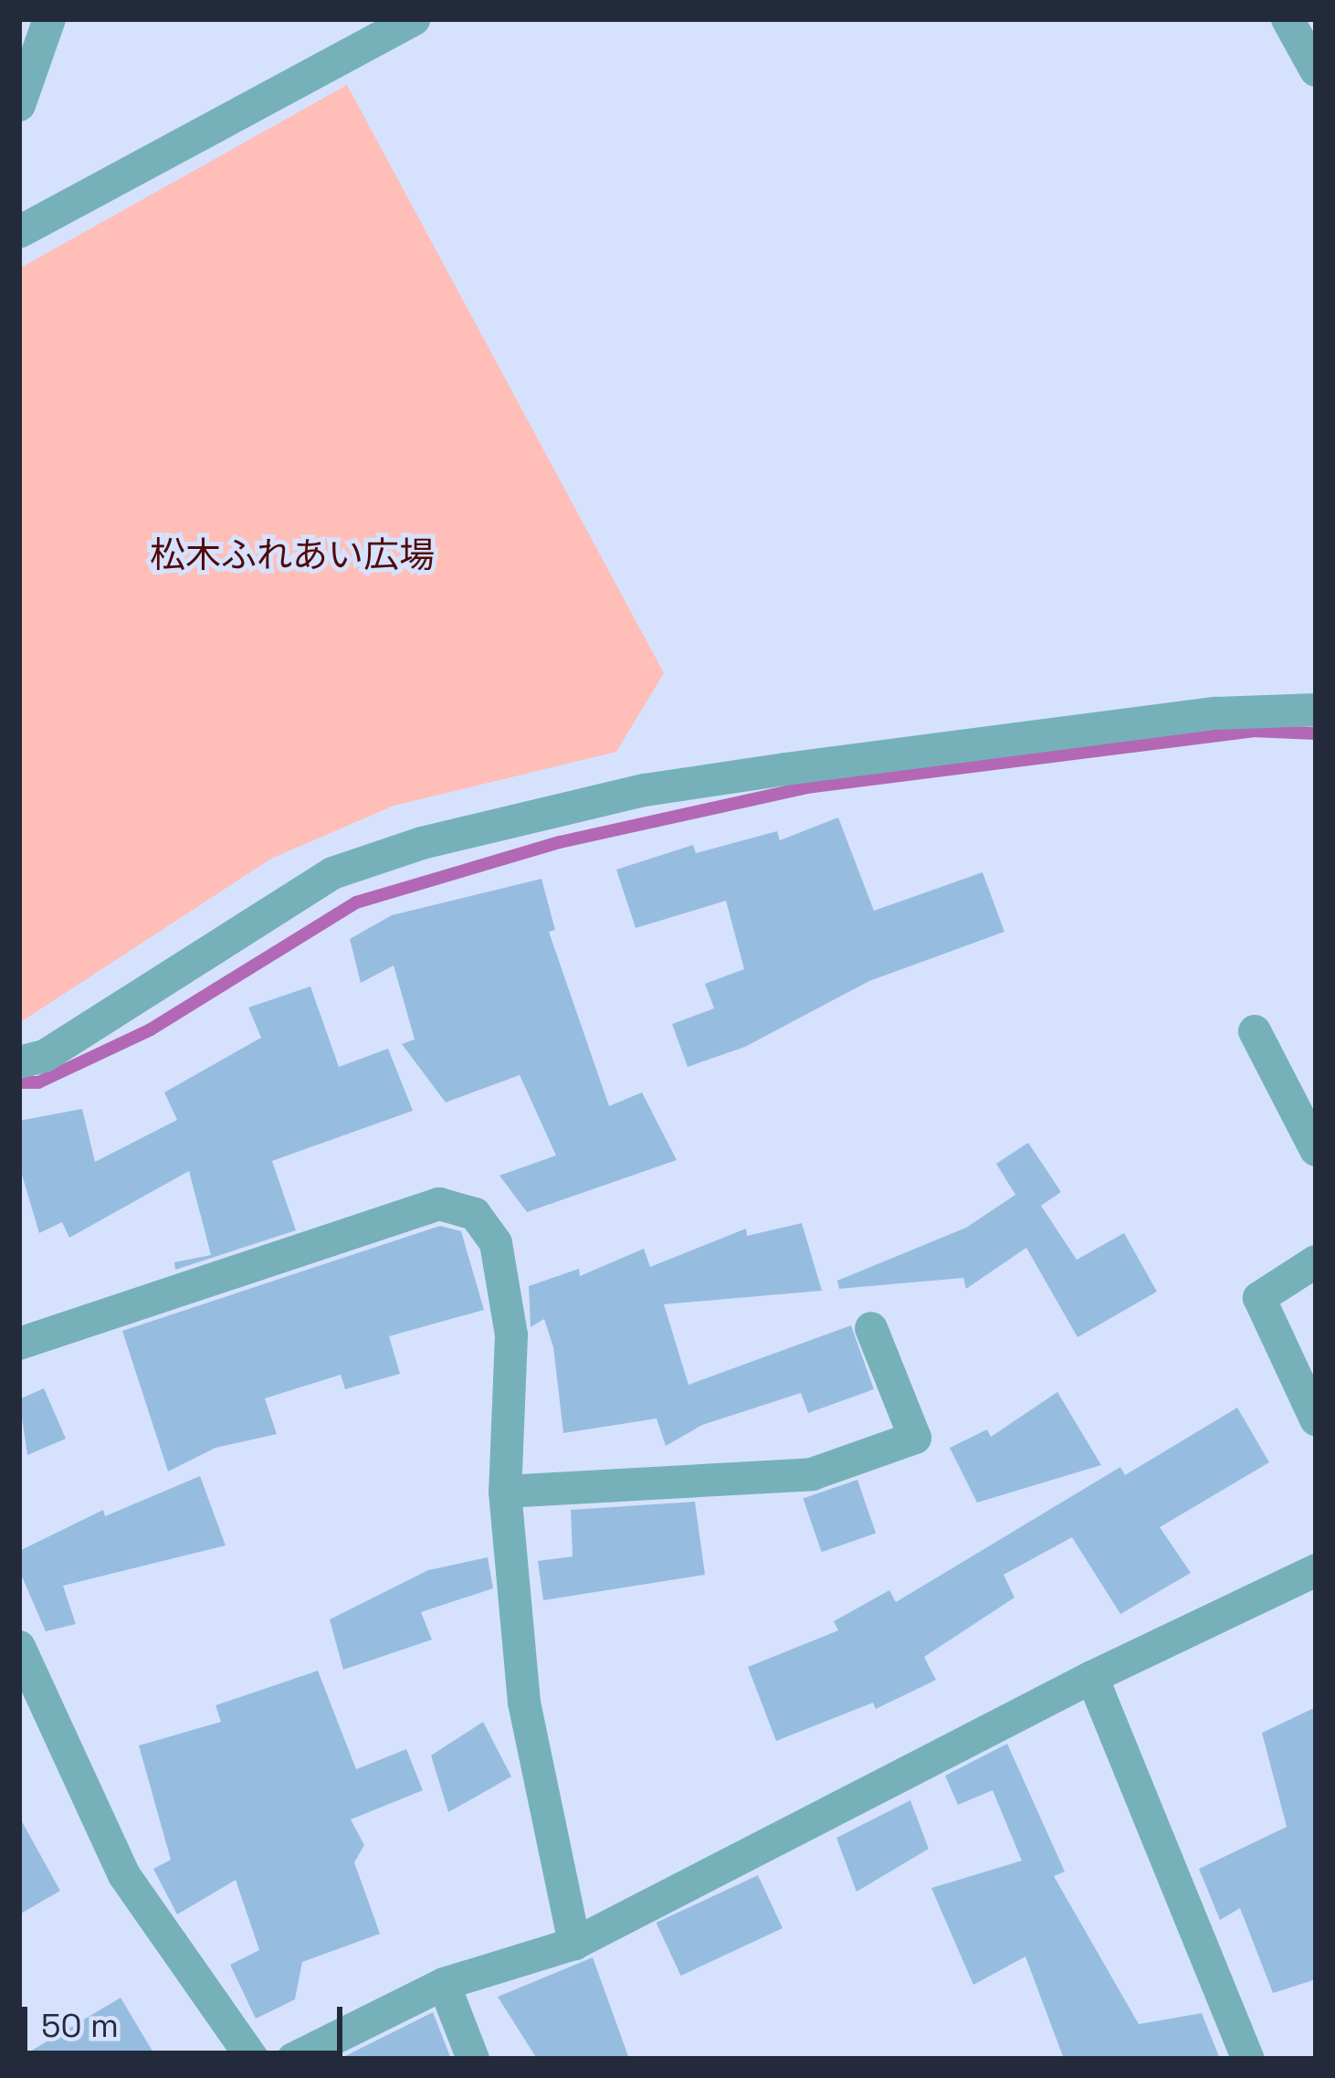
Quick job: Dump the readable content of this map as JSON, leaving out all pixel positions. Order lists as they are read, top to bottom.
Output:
{
  "parks": ["松木ふれあい広場"],
  "scale_bar": "50 m"
}
